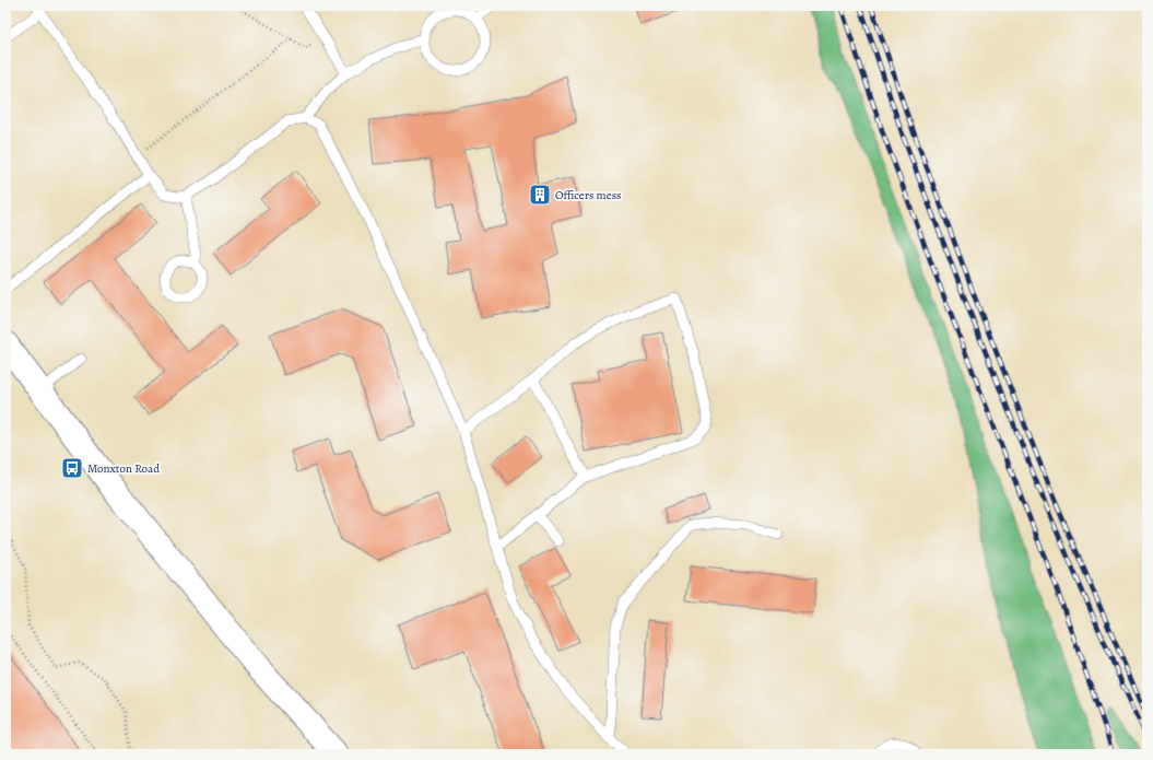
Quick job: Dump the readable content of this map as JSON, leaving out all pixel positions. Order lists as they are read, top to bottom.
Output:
{
  "places": {
    "building": ["Officers mess"],
    "bus stop": ["Monxton Road"]
  }
}
